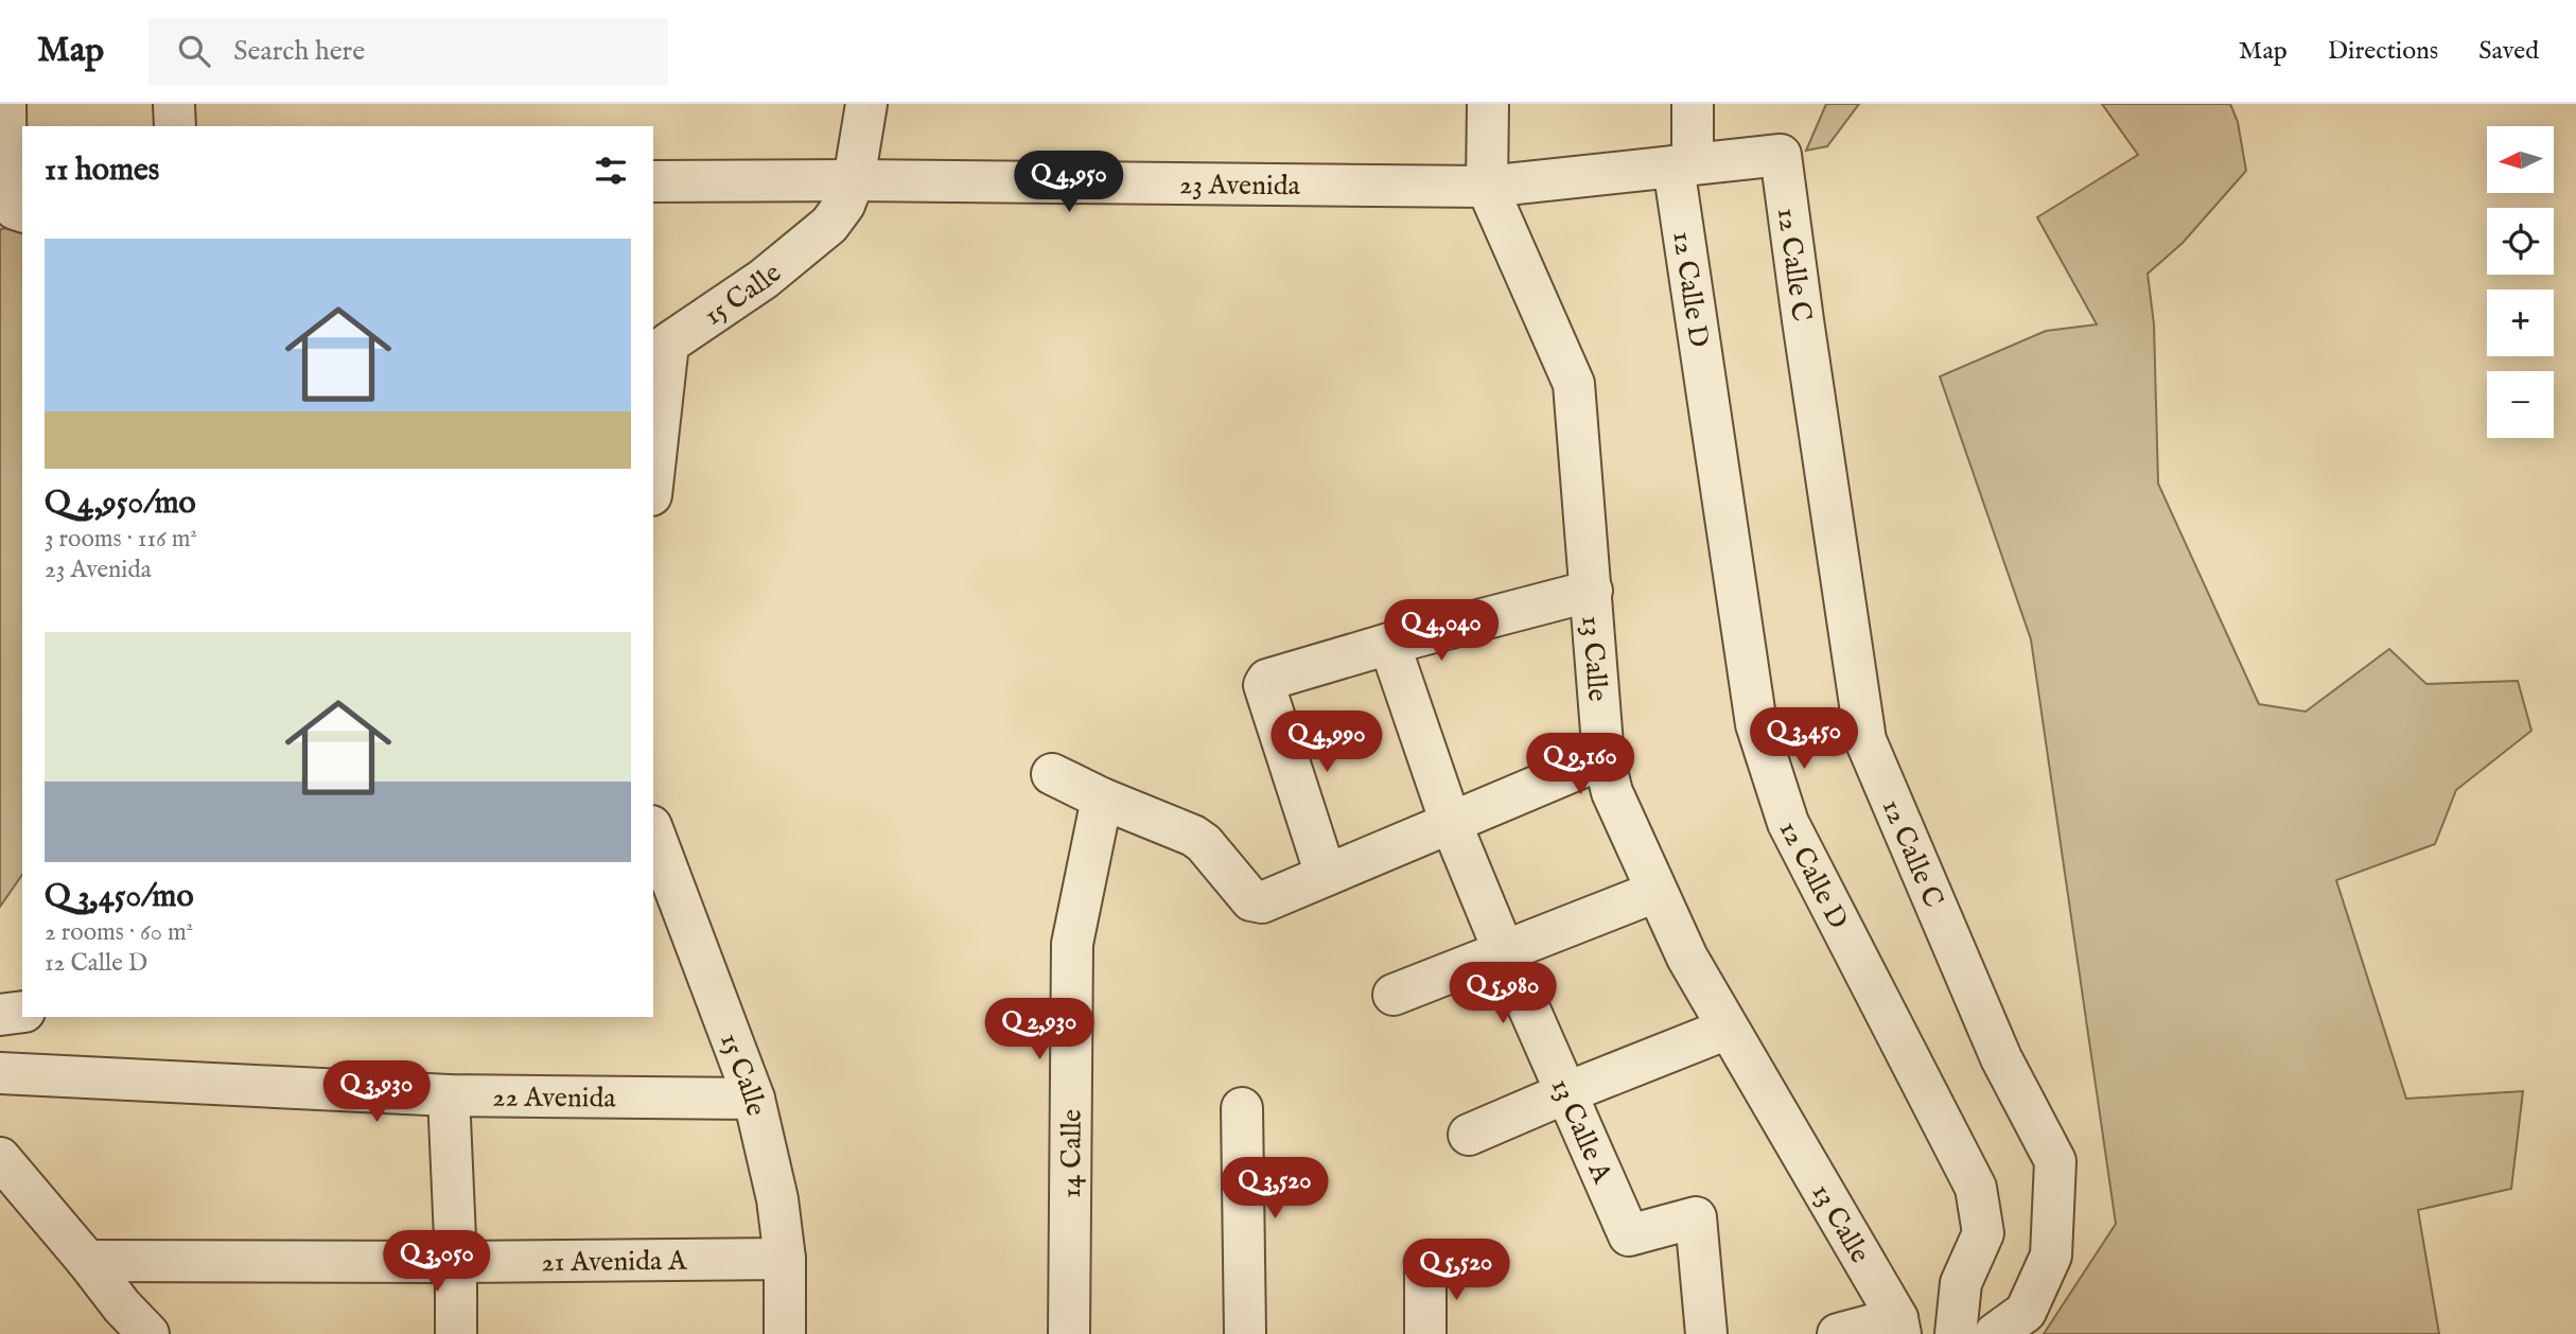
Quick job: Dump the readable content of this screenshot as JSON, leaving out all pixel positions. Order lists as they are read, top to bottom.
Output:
{
  "streets": {
    "street": [
      "23 Avenida",
      "12 Calle C",
      "12 Calle D",
      "15 Calle",
      "13 Calle",
      "22 Avenida",
      "13 Calle A",
      "14 Calle",
      "21 Avenida A"
    ]
  },
  "crossings": [
    ["23 Avenida", "12 Calle C"],
    ["23 Avenida", "12 Calle D"],
    ["23 Avenida", "15 Calle"],
    ["23 Avenida", "13 Calle"],
    ["15 Calle", "22 Avenida"],
    ["15 Calle", "21 Avenida A"]
  ],
  "north": "left",
  "page": {
    "header": "Map",
    "search": "Search here",
    "nav": ["Map", "Directions", "Saved"],
    "map_buttons": ["+", "−"],
    "heading": "11 homes",
    "price": [
      "Q 4,950",
      "Q 4,040",
      "Q 3,450",
      "Q 4,990",
      "Q 9,160",
      "Q 5,980",
      "Q 2,930",
      "Q 3,930",
      "Q 3,520",
      "Q 3,050",
      "Q 5,520"
    ],
    "list": [
      {
        "name": "Q 4,950/mo",
        "note": "3 rooms · 116 m² · 23 Avenida"
      },
      {
        "name": "Q 3,450/mo",
        "note": "2 rooms · 60 m² · 12 Calle D"
      }
    ]
  }
}
